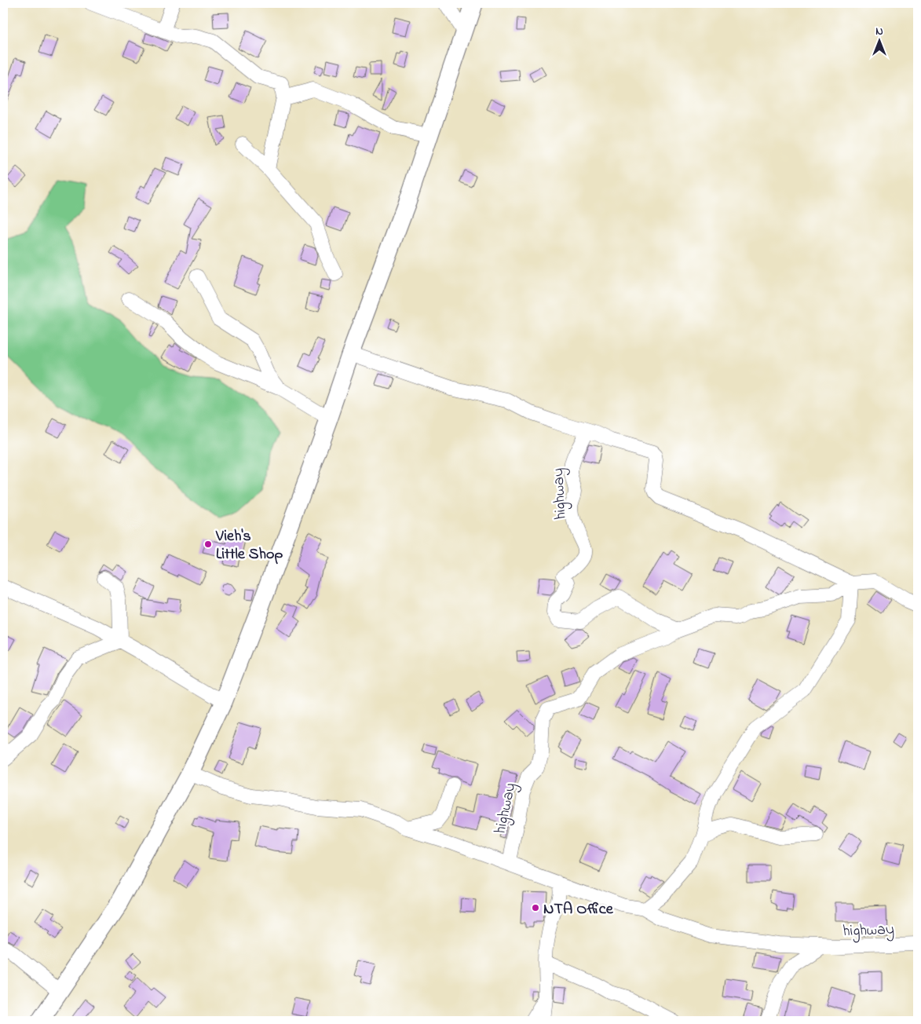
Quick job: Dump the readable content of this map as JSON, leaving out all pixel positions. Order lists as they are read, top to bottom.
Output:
{
  "streets": {
    "street": ["highway"]
  },
  "places": ["Vieh's Little Shop", "NTA Office"],
  "north": "top"
}
